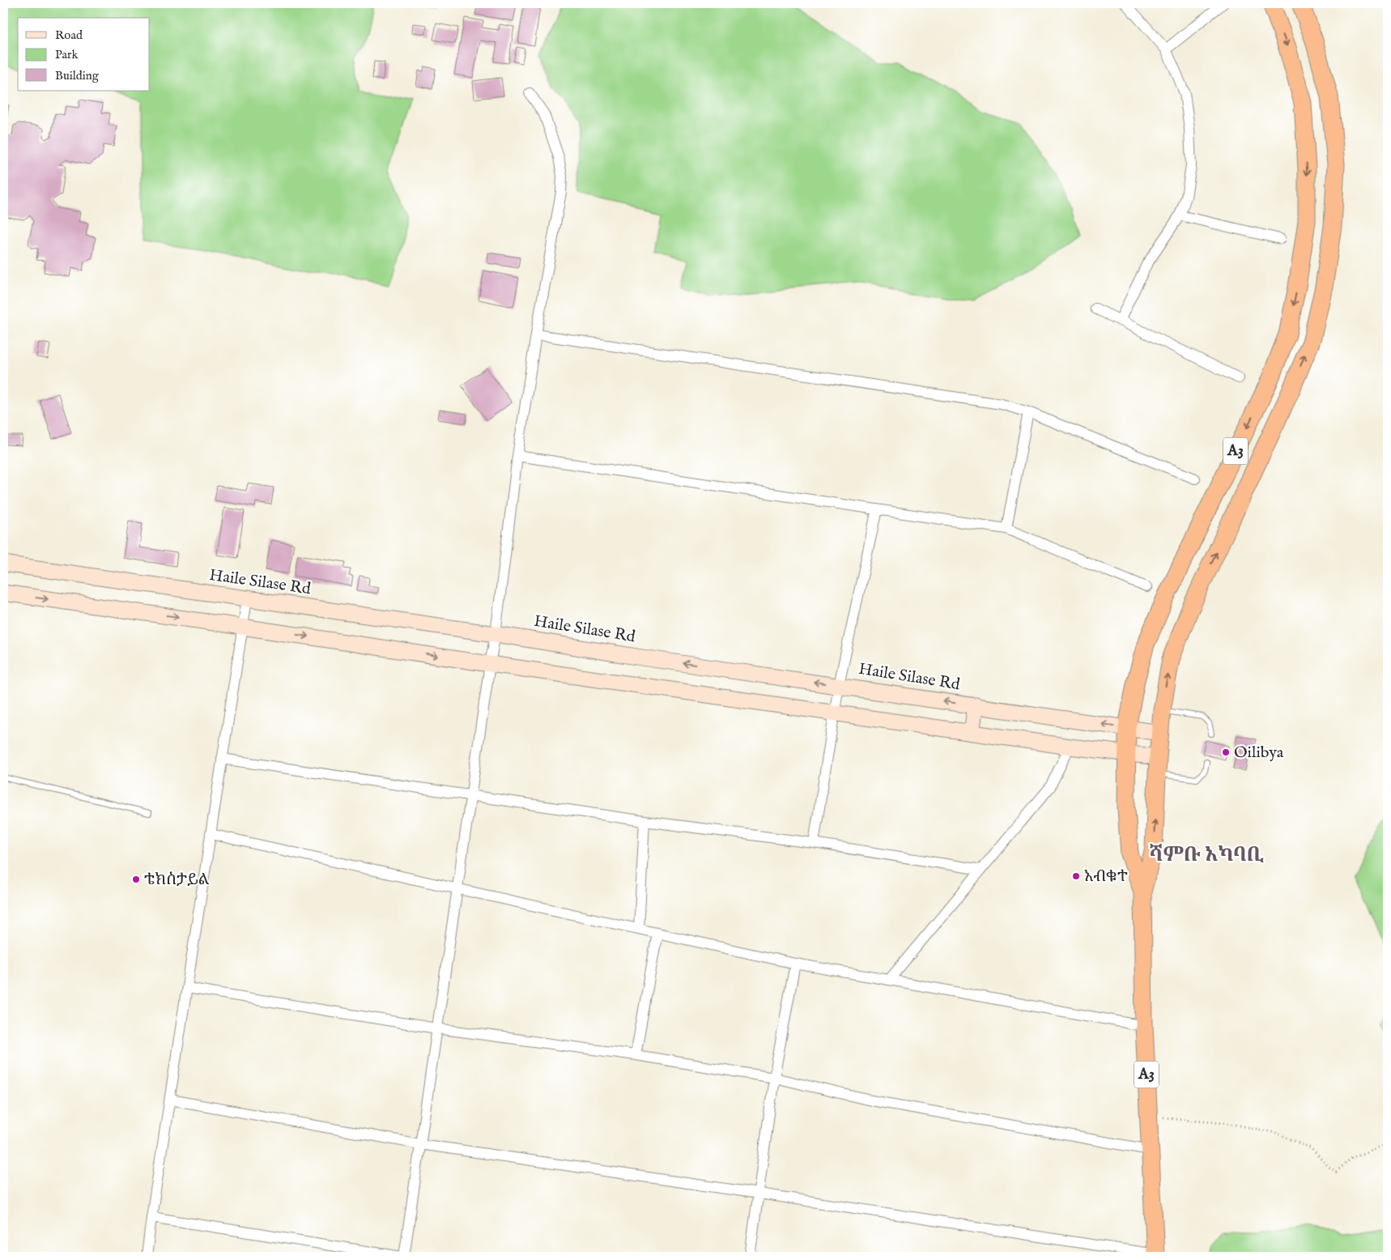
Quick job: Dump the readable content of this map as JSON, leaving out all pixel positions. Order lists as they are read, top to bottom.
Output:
{
  "streets": {
    "highway": ["A3"],
    "main road": ["Haile Silase Rd"]
  },
  "crossings": [
    ["A3", "Haile Silase Rd"]
  ],
  "districts": ["ሻምቡ አካባቢ"],
  "places": ["Oilibya", "አብቁተ", "ቴክስታይል"],
  "legend": ["Road", "Park", "Building"]
}
